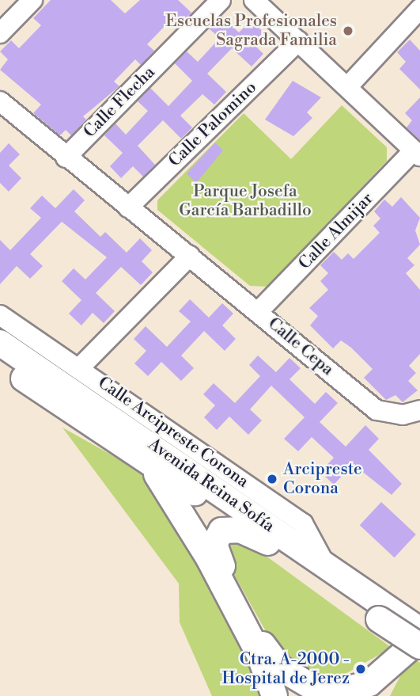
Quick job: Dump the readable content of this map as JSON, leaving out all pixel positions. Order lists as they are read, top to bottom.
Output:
{
  "streets": {
    "main road": ["Avenida Reina Sofía"],
    "street": [
      "Calle Flecha",
      "Calle Palomino",
      "Calle Almijar",
      "Calle Cepa",
      "Calle Arcipreste Corona"
    ]
  },
  "crossings": [
    ["Calle Flecha", "Calle Cepa"],
    ["Calle Palomino", "Calle Cepa"],
    ["Calle Almijar", "Calle Cepa"],
    ["Calle Arcipreste Corona", "Avenida Reina Sofía"]
  ],
  "parks": ["Parque Josefa García Barbadillo"],
  "places": ["Escuelas Profesionales Sagrada Familia", "Arcipreste Corona", "Ctra. A-2000 - Hospital de Jerez"]
}
